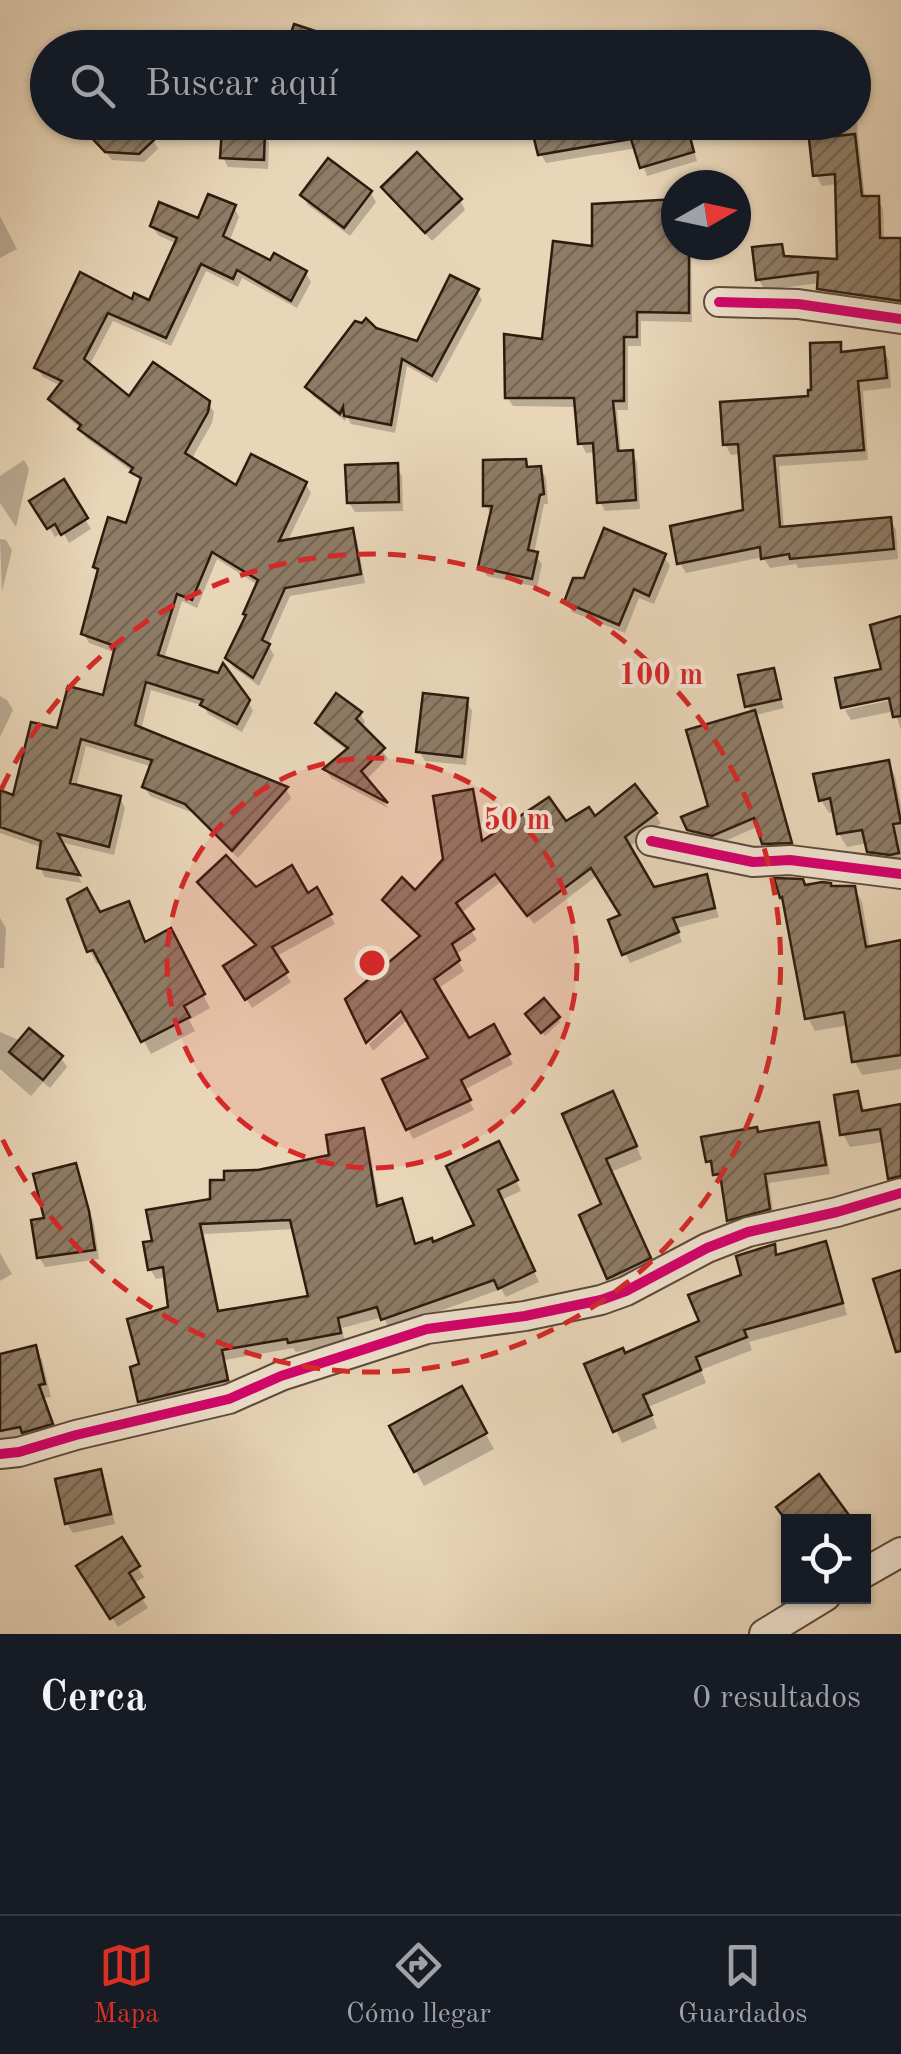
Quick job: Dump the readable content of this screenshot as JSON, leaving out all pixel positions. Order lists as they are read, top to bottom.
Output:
{
  "north": "right",
  "page": {
    "search": "Buscar aquí",
    "heading": ["Cerca", "0 resultados"],
    "nav": ["Mapa", "Cómo llegar", "Guardados"]
  },
  "rings": ["100 m", "50 m"]
}
